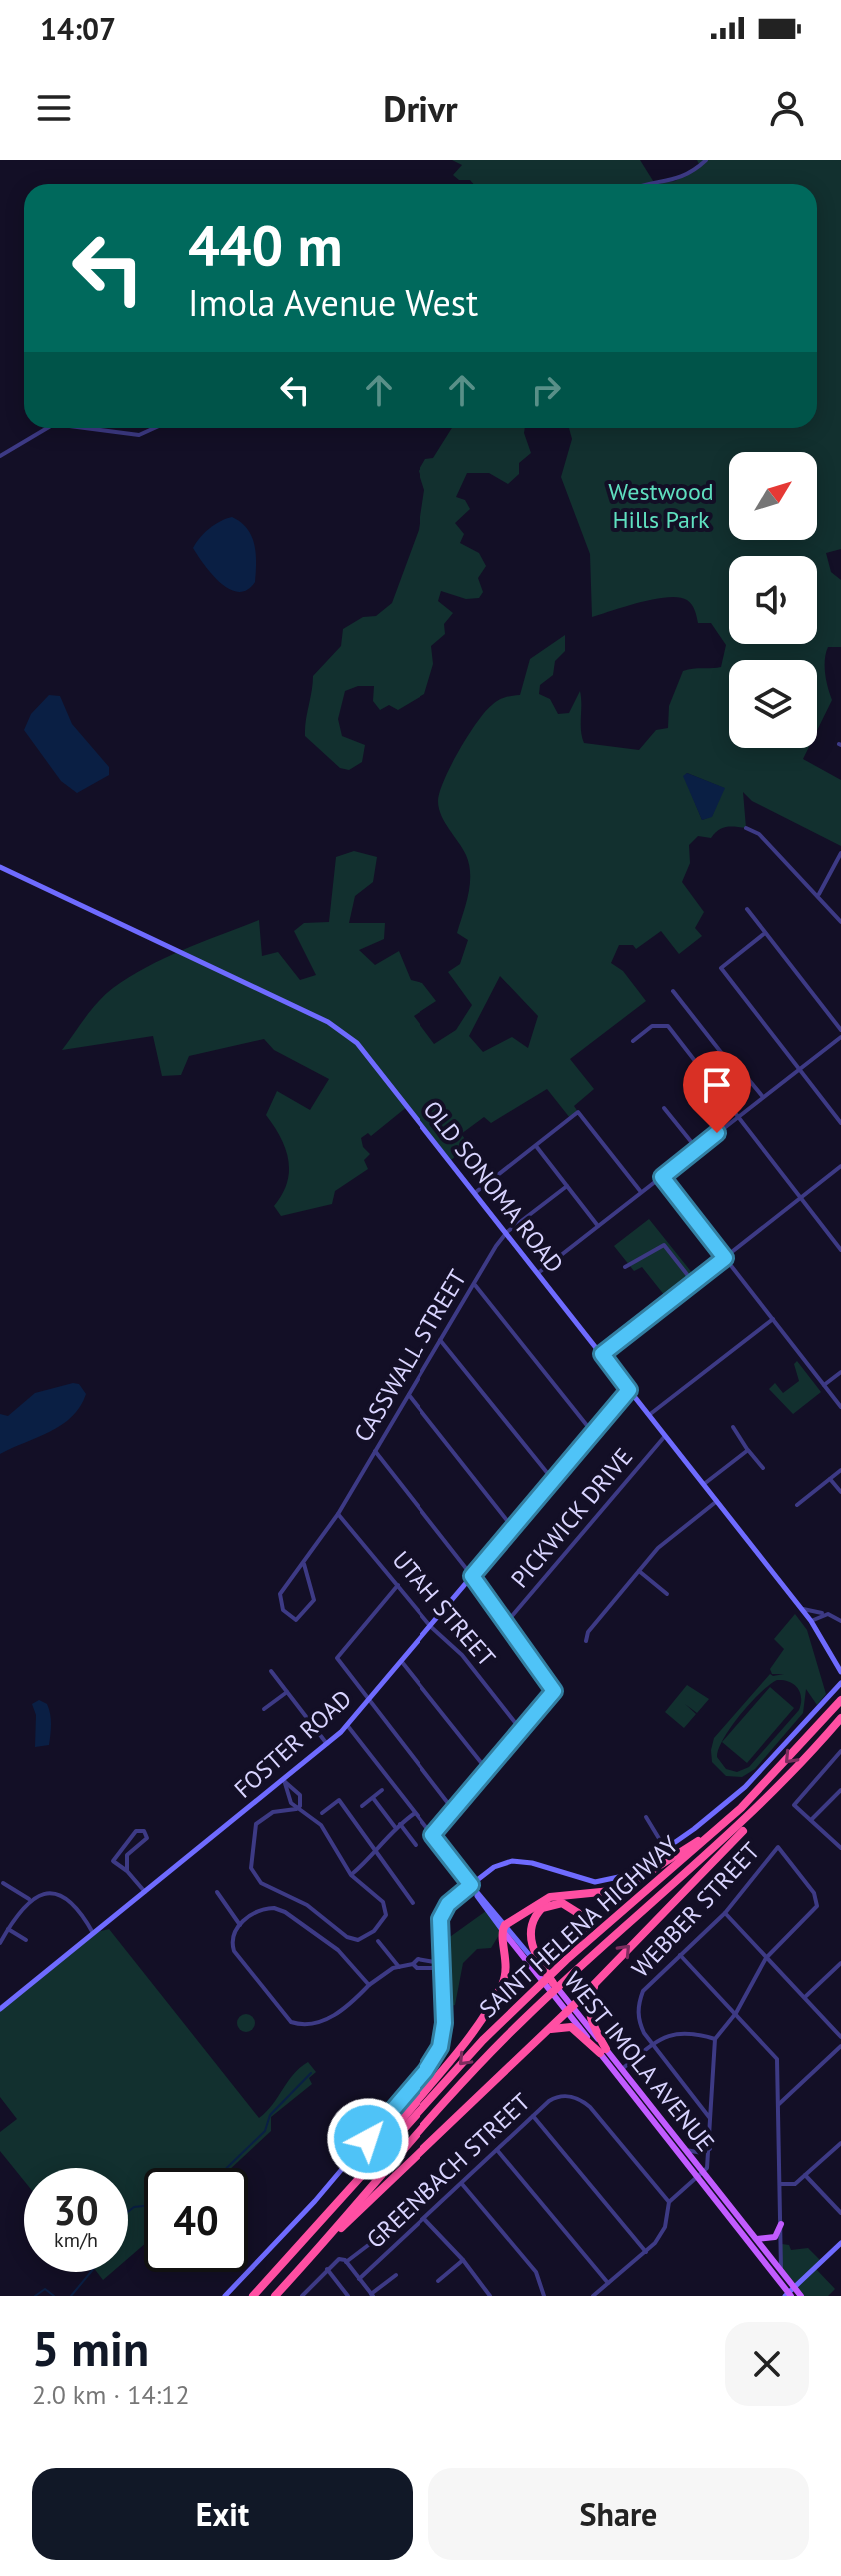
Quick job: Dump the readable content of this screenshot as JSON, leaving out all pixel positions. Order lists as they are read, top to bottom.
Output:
{
  "streets": {
    "highway": ["SAINT HELENA HIGHWAY"],
    "main road": ["WEST IMOLA AVENUE"],
    "street": [
      "OLD SONOMA ROAD",
      "CASSWALL STREET",
      "PICKWICK DRIVE",
      "UTAH STREET",
      "FOSTER ROAD",
      "WEBBER STREET",
      "GREENBACH STREET"
    ]
  },
  "crossings": [
    ["OLD SONOMA ROAD", "CASSWALL STREET"],
    ["OLD SONOMA ROAD", "PICKWICK DRIVE"],
    ["OLD SONOMA ROAD", "FOSTER ROAD"],
    ["CASSWALL STREET", "UTAH STREET"],
    ["UTAH STREET", "FOSTER ROAD"],
    ["SAINT HELENA HIGHWAY", "WEST IMOLA AVENUE"]
  ],
  "parks": ["Westwood Hills Park"],
  "north": "top right",
  "page": {
    "status": "14:07",
    "header": "Drivr",
    "turn": ["440 m", "Imola Avenue West"],
    "speed": "30 km/h",
    "limit": "40",
    "heading": ["5 min", "2.0 km · 14:12"],
    "buttons": ["Exit", "Share"]
  }
}
